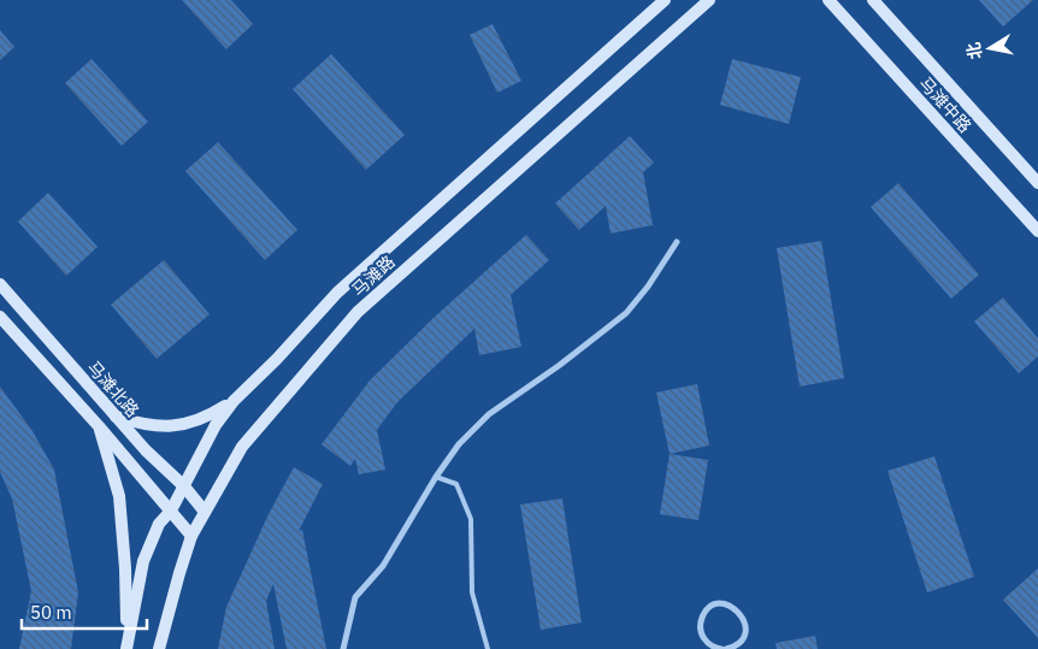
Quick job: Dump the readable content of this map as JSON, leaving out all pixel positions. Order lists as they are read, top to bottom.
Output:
{
  "streets": {
    "main road": ["马滩中路", "马滩路", "马滩北路"]
  },
  "crossings": [
    ["马滩路", "马滩北路"]
  ],
  "scale_bar": "50 m",
  "north": "left"
}
